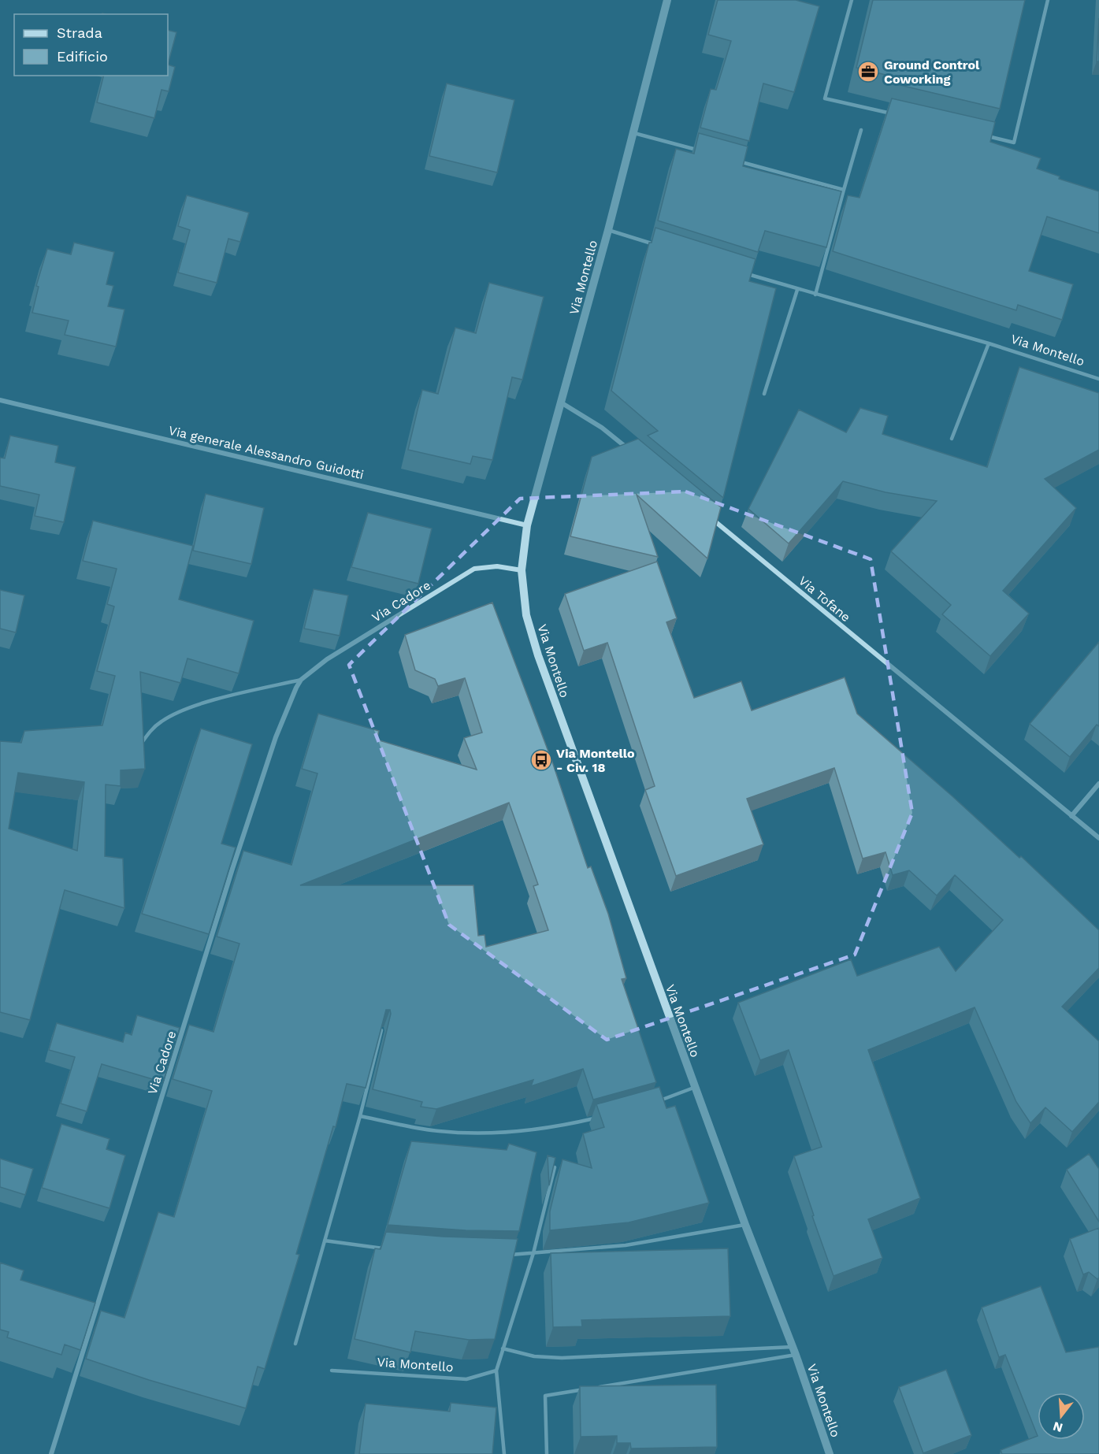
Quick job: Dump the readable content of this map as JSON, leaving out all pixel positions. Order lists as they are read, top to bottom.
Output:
{
  "streets": {
    "street": [
      "Via Montello",
      "Via generale Alessandro Guidotti",
      "Via Tofane",
      "Via Cadore"
    ]
  },
  "crossings": [
    ["Via Montello", "Via generale Alessandro Guidotti"],
    ["Via Montello", "Via Cadore"]
  ],
  "places": {
    "office": ["Ground Control Coworking"],
    "bus stop": ["Via Montello - Civ. 18"]
  },
  "legend": ["Strada", "Edificio"],
  "north": "bottom"
}
